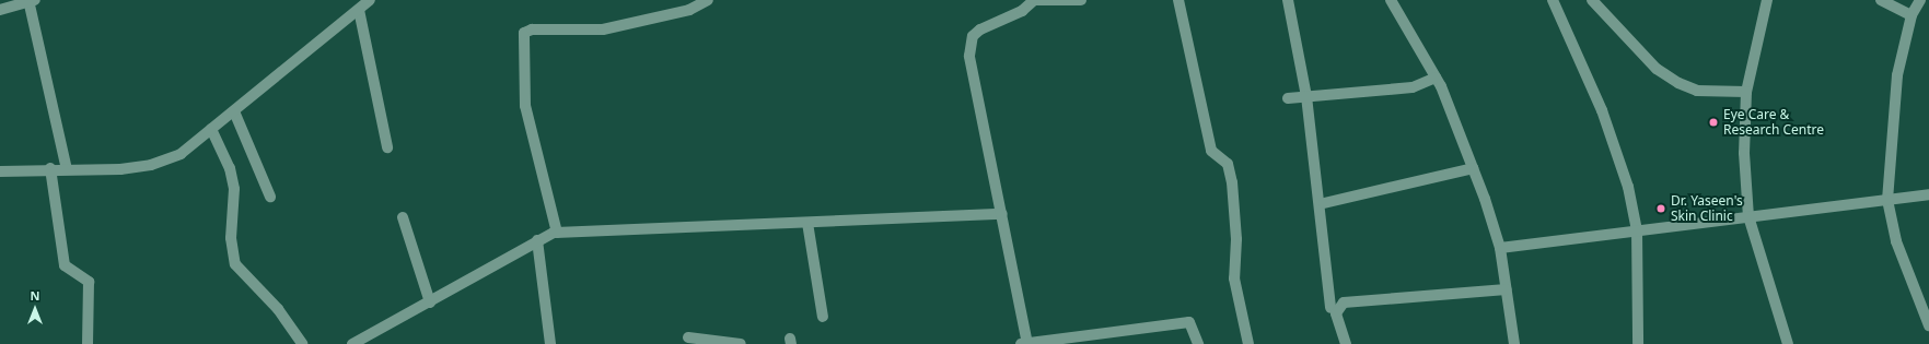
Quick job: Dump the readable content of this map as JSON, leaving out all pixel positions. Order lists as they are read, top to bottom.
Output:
{
  "places": ["Eye Care & Research Centre", "Dr. Yaseen's Skin Clinic"],
  "north": "top"
}
